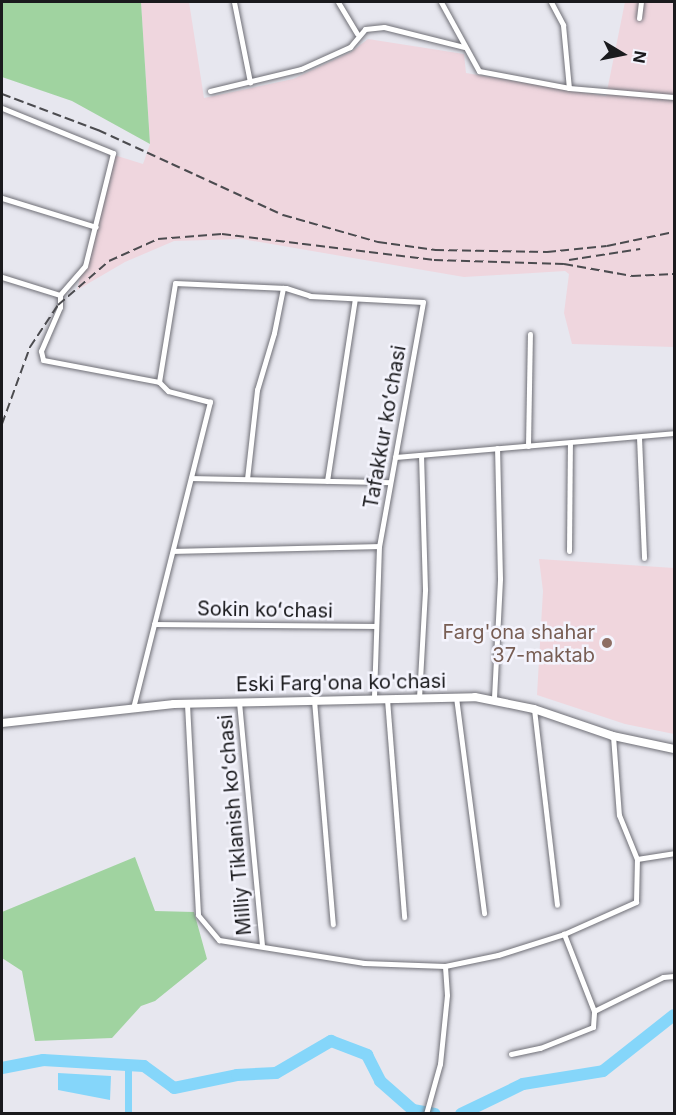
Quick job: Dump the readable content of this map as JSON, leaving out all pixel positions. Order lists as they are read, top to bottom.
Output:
{
  "streets": {
    "main road": ["Eski Farg'ona ko'chasi"],
    "street": ["Tafakkur koʻchasi", "Sokin koʻchasi", "Milliy Tiklanish koʻchasi"]
  },
  "crossings": [
    ["Tafakkur koʻchasi", "Sokin koʻchasi"],
    ["Tafakkur koʻchasi", "Eski Farg'ona ko'chasi"],
    ["Eski Farg'ona ko'chasi", "Milliy Tiklanish koʻchasi"]
  ],
  "places": ["Farg'ona shahar 37-maktab"],
  "north": "right"
}
